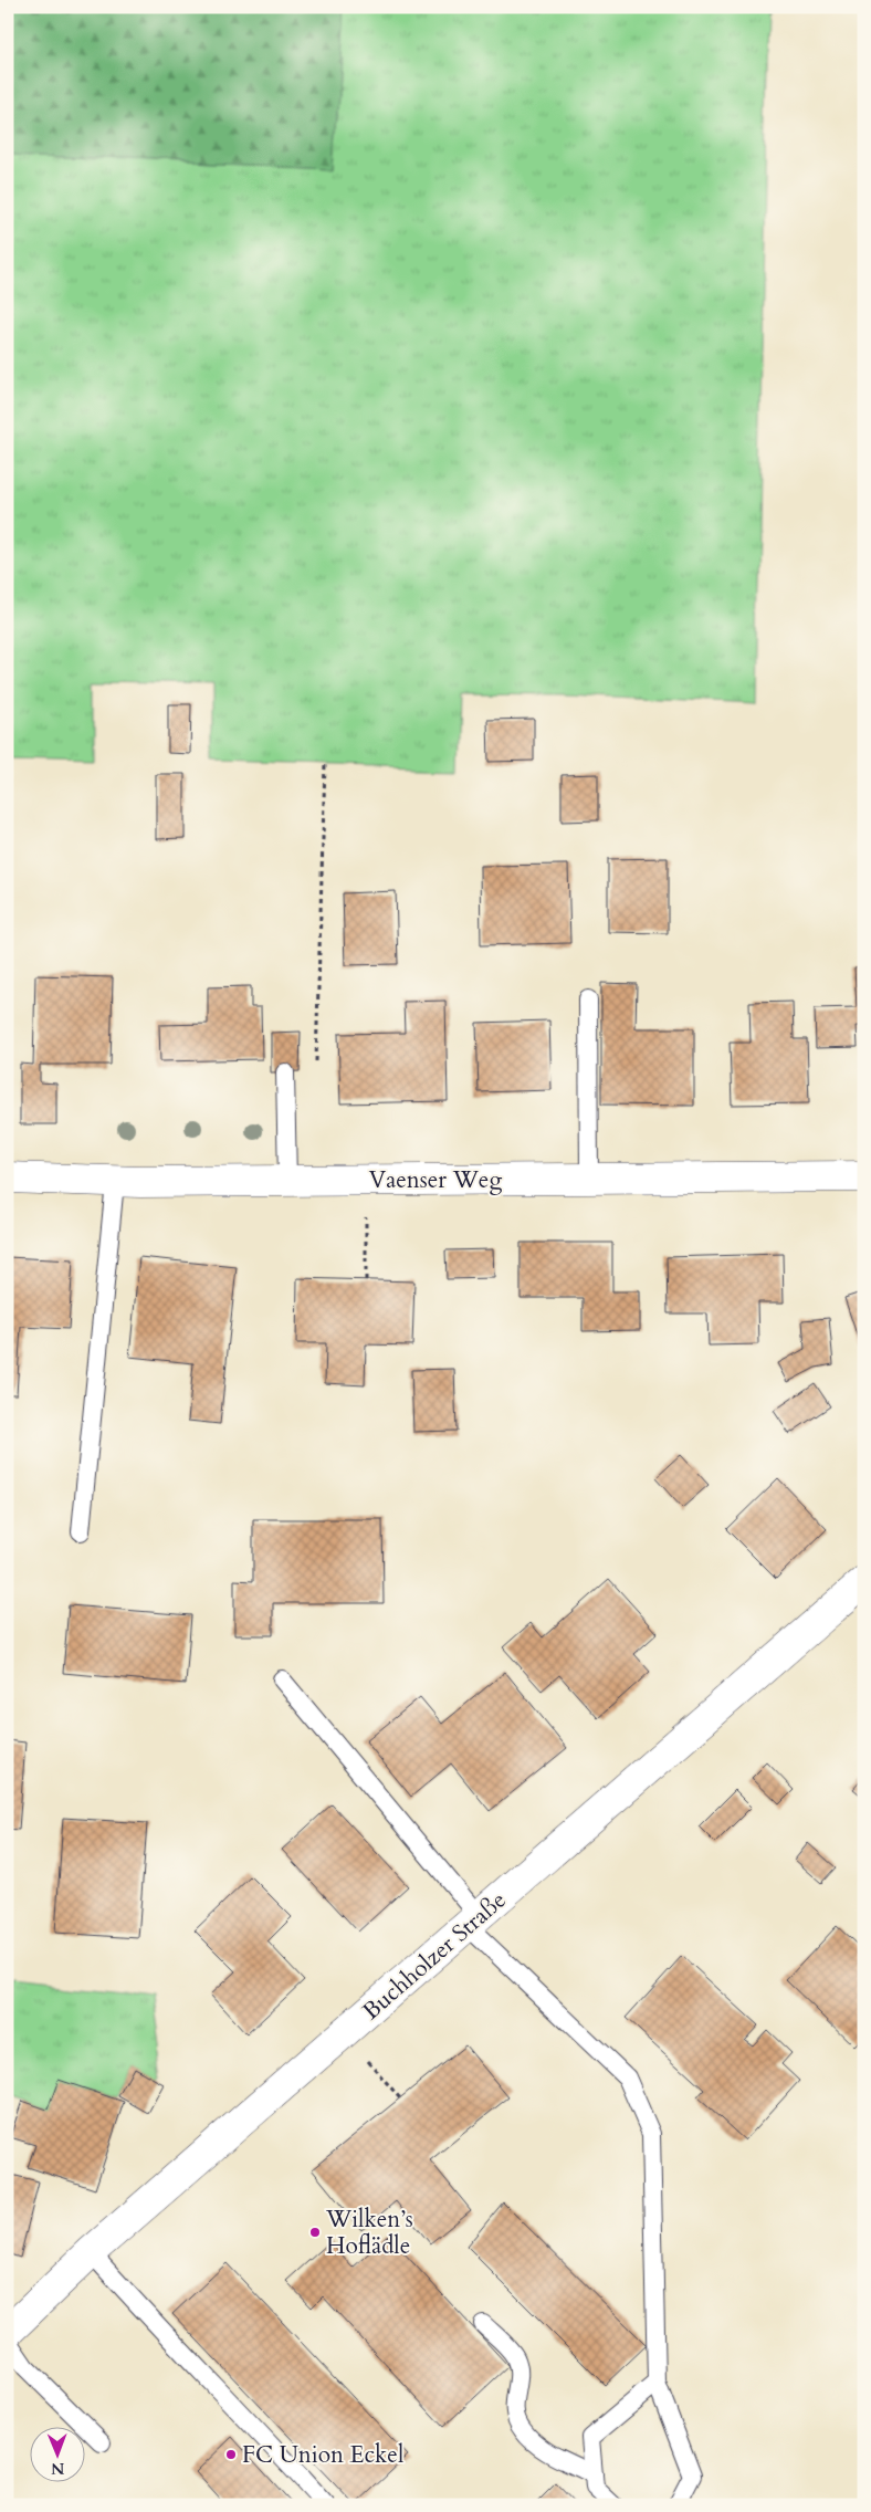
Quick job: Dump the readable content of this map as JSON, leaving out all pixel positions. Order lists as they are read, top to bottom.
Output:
{
  "streets": {
    "street": ["Vaenser Weg", "Buchholzer Straße"]
  },
  "places": ["Wilken’s Hoflädle", "FC Union Eckel"],
  "north": "bottom"
}
